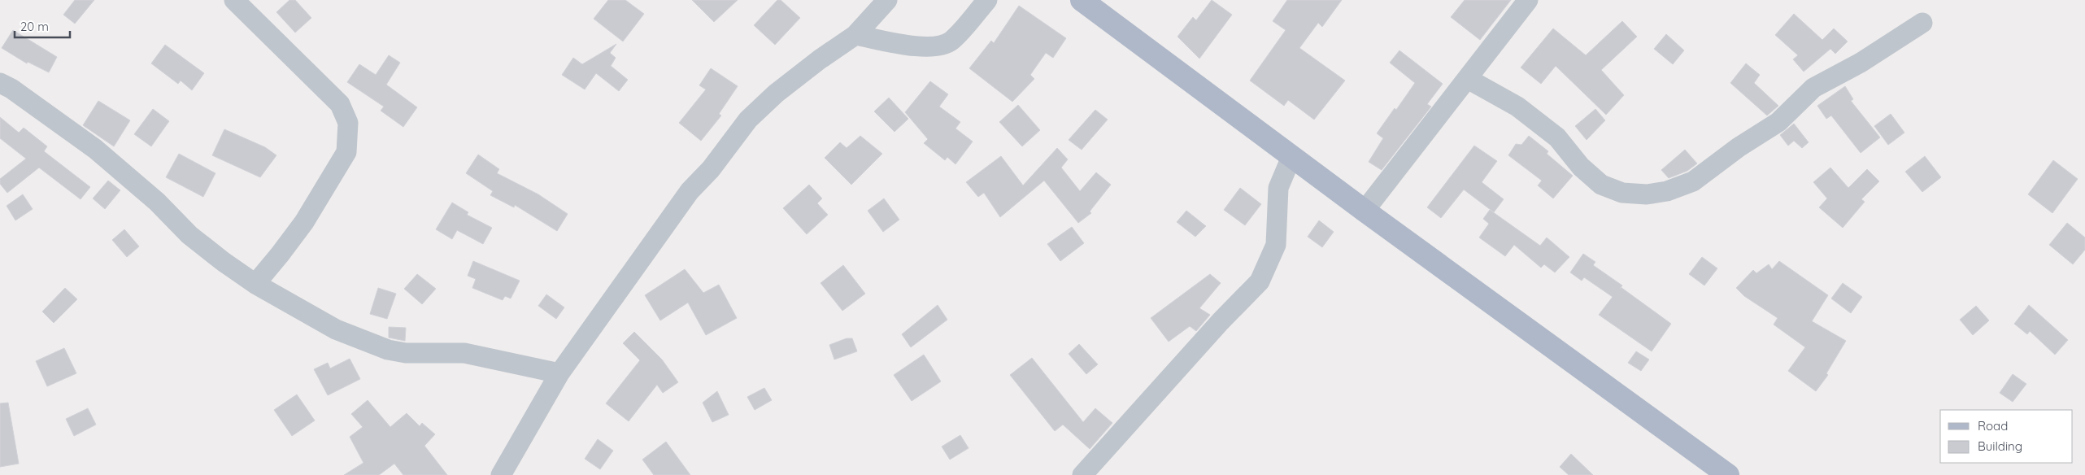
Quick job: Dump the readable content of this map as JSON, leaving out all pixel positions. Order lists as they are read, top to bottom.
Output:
{
  "legend": ["Road", "Building"],
  "scale_bar": "20 m"
}
